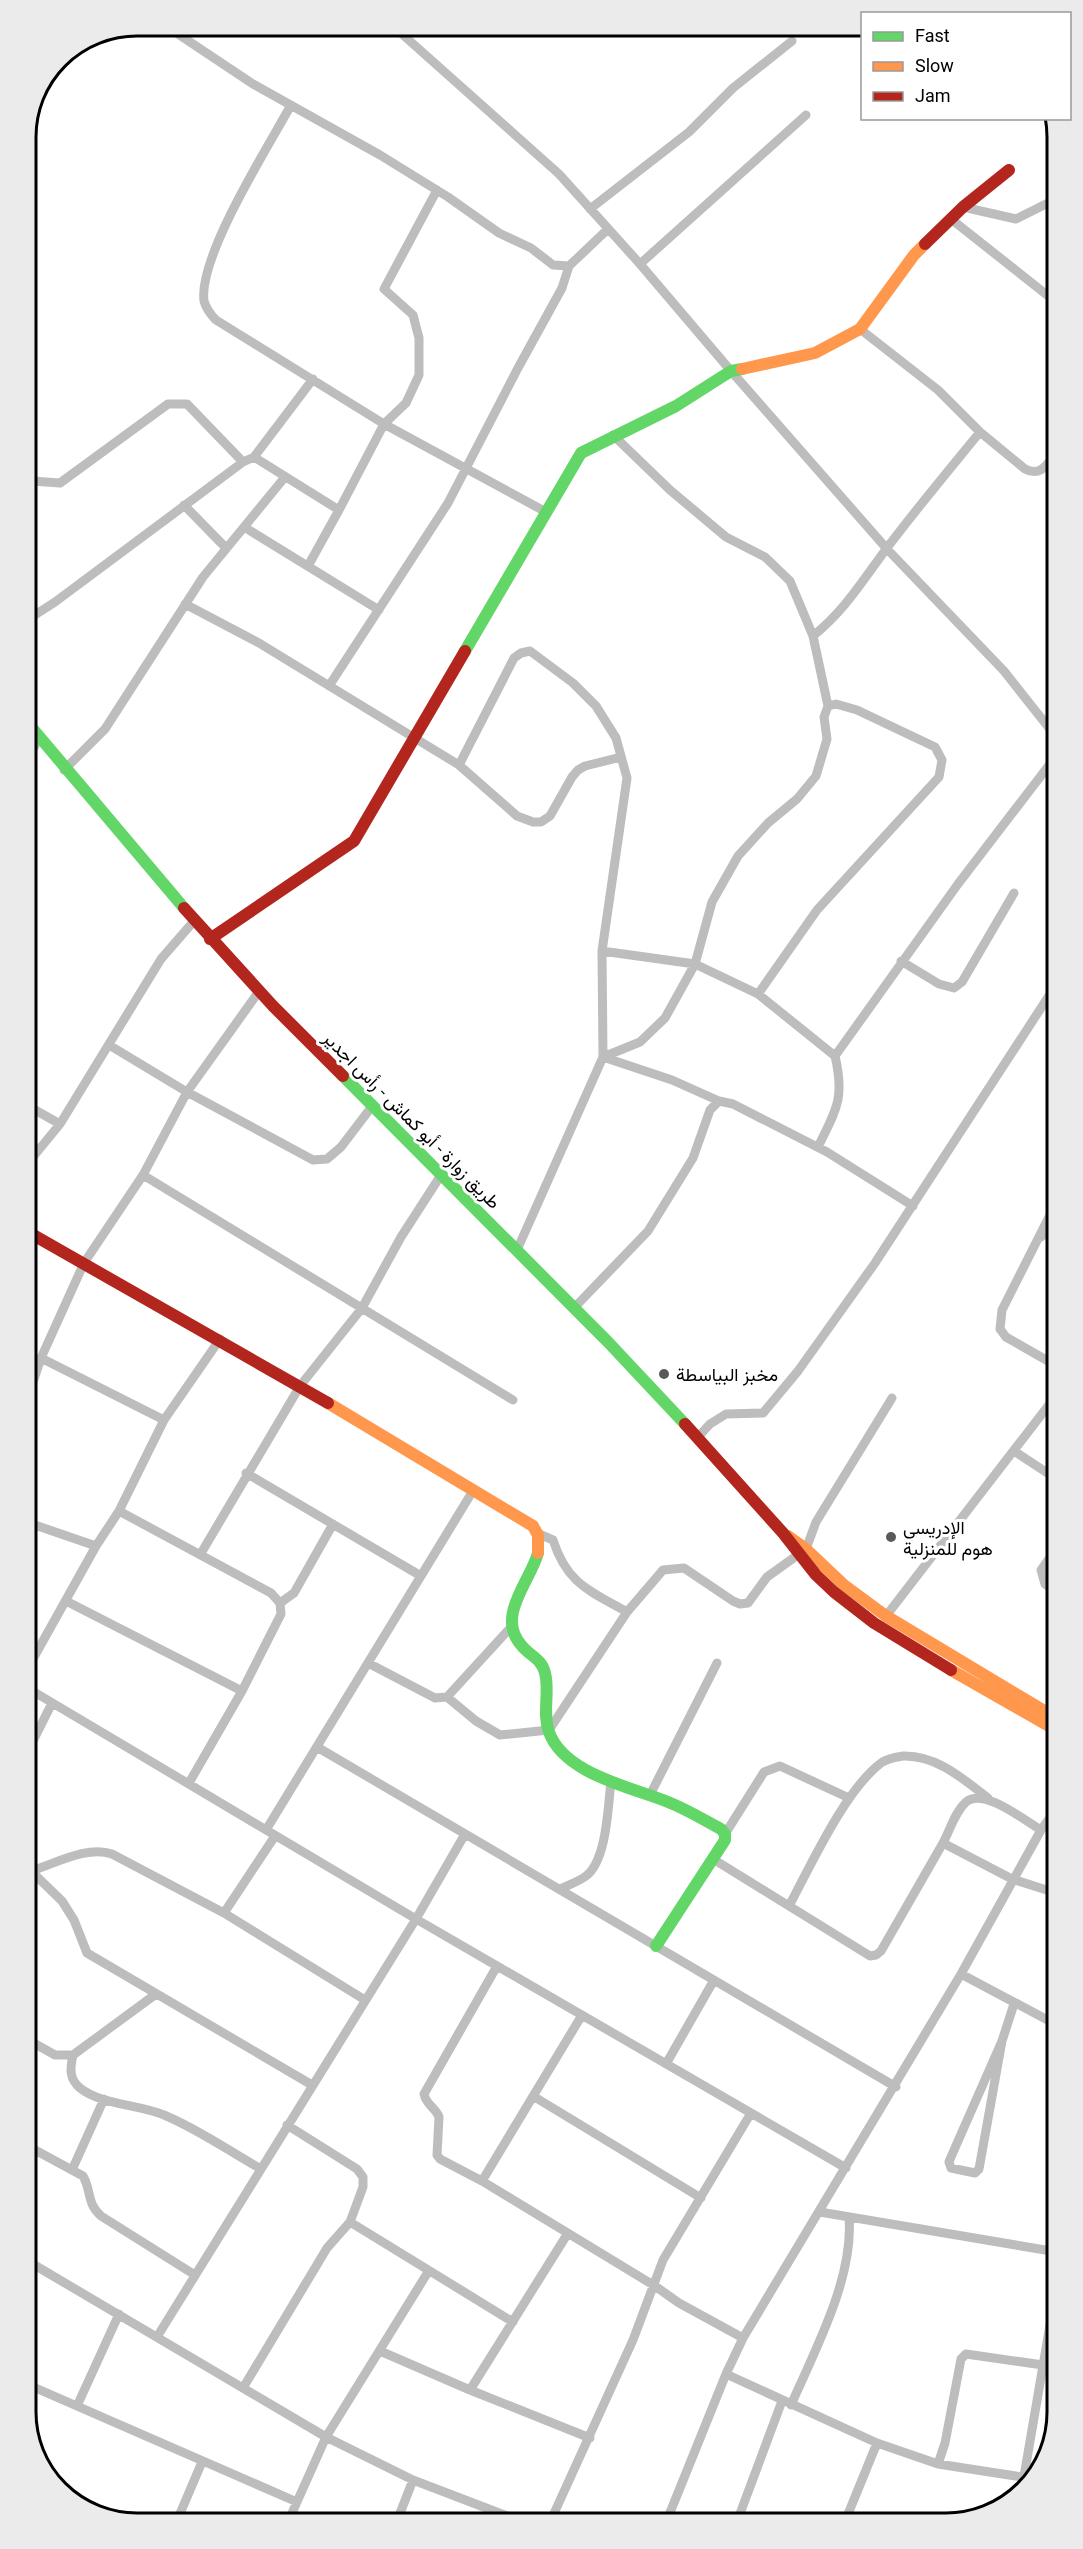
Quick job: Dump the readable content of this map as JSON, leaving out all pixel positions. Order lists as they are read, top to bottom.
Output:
{
  "streets": {
    "street": ["طريق زوارة - أبو كماش - رأس اجدير"]
  },
  "places": ["مخبز البياسطة", "الإدريسي هوم للمنزلية"],
  "legend": ["Fast", "Slow", "Jam"]
}
